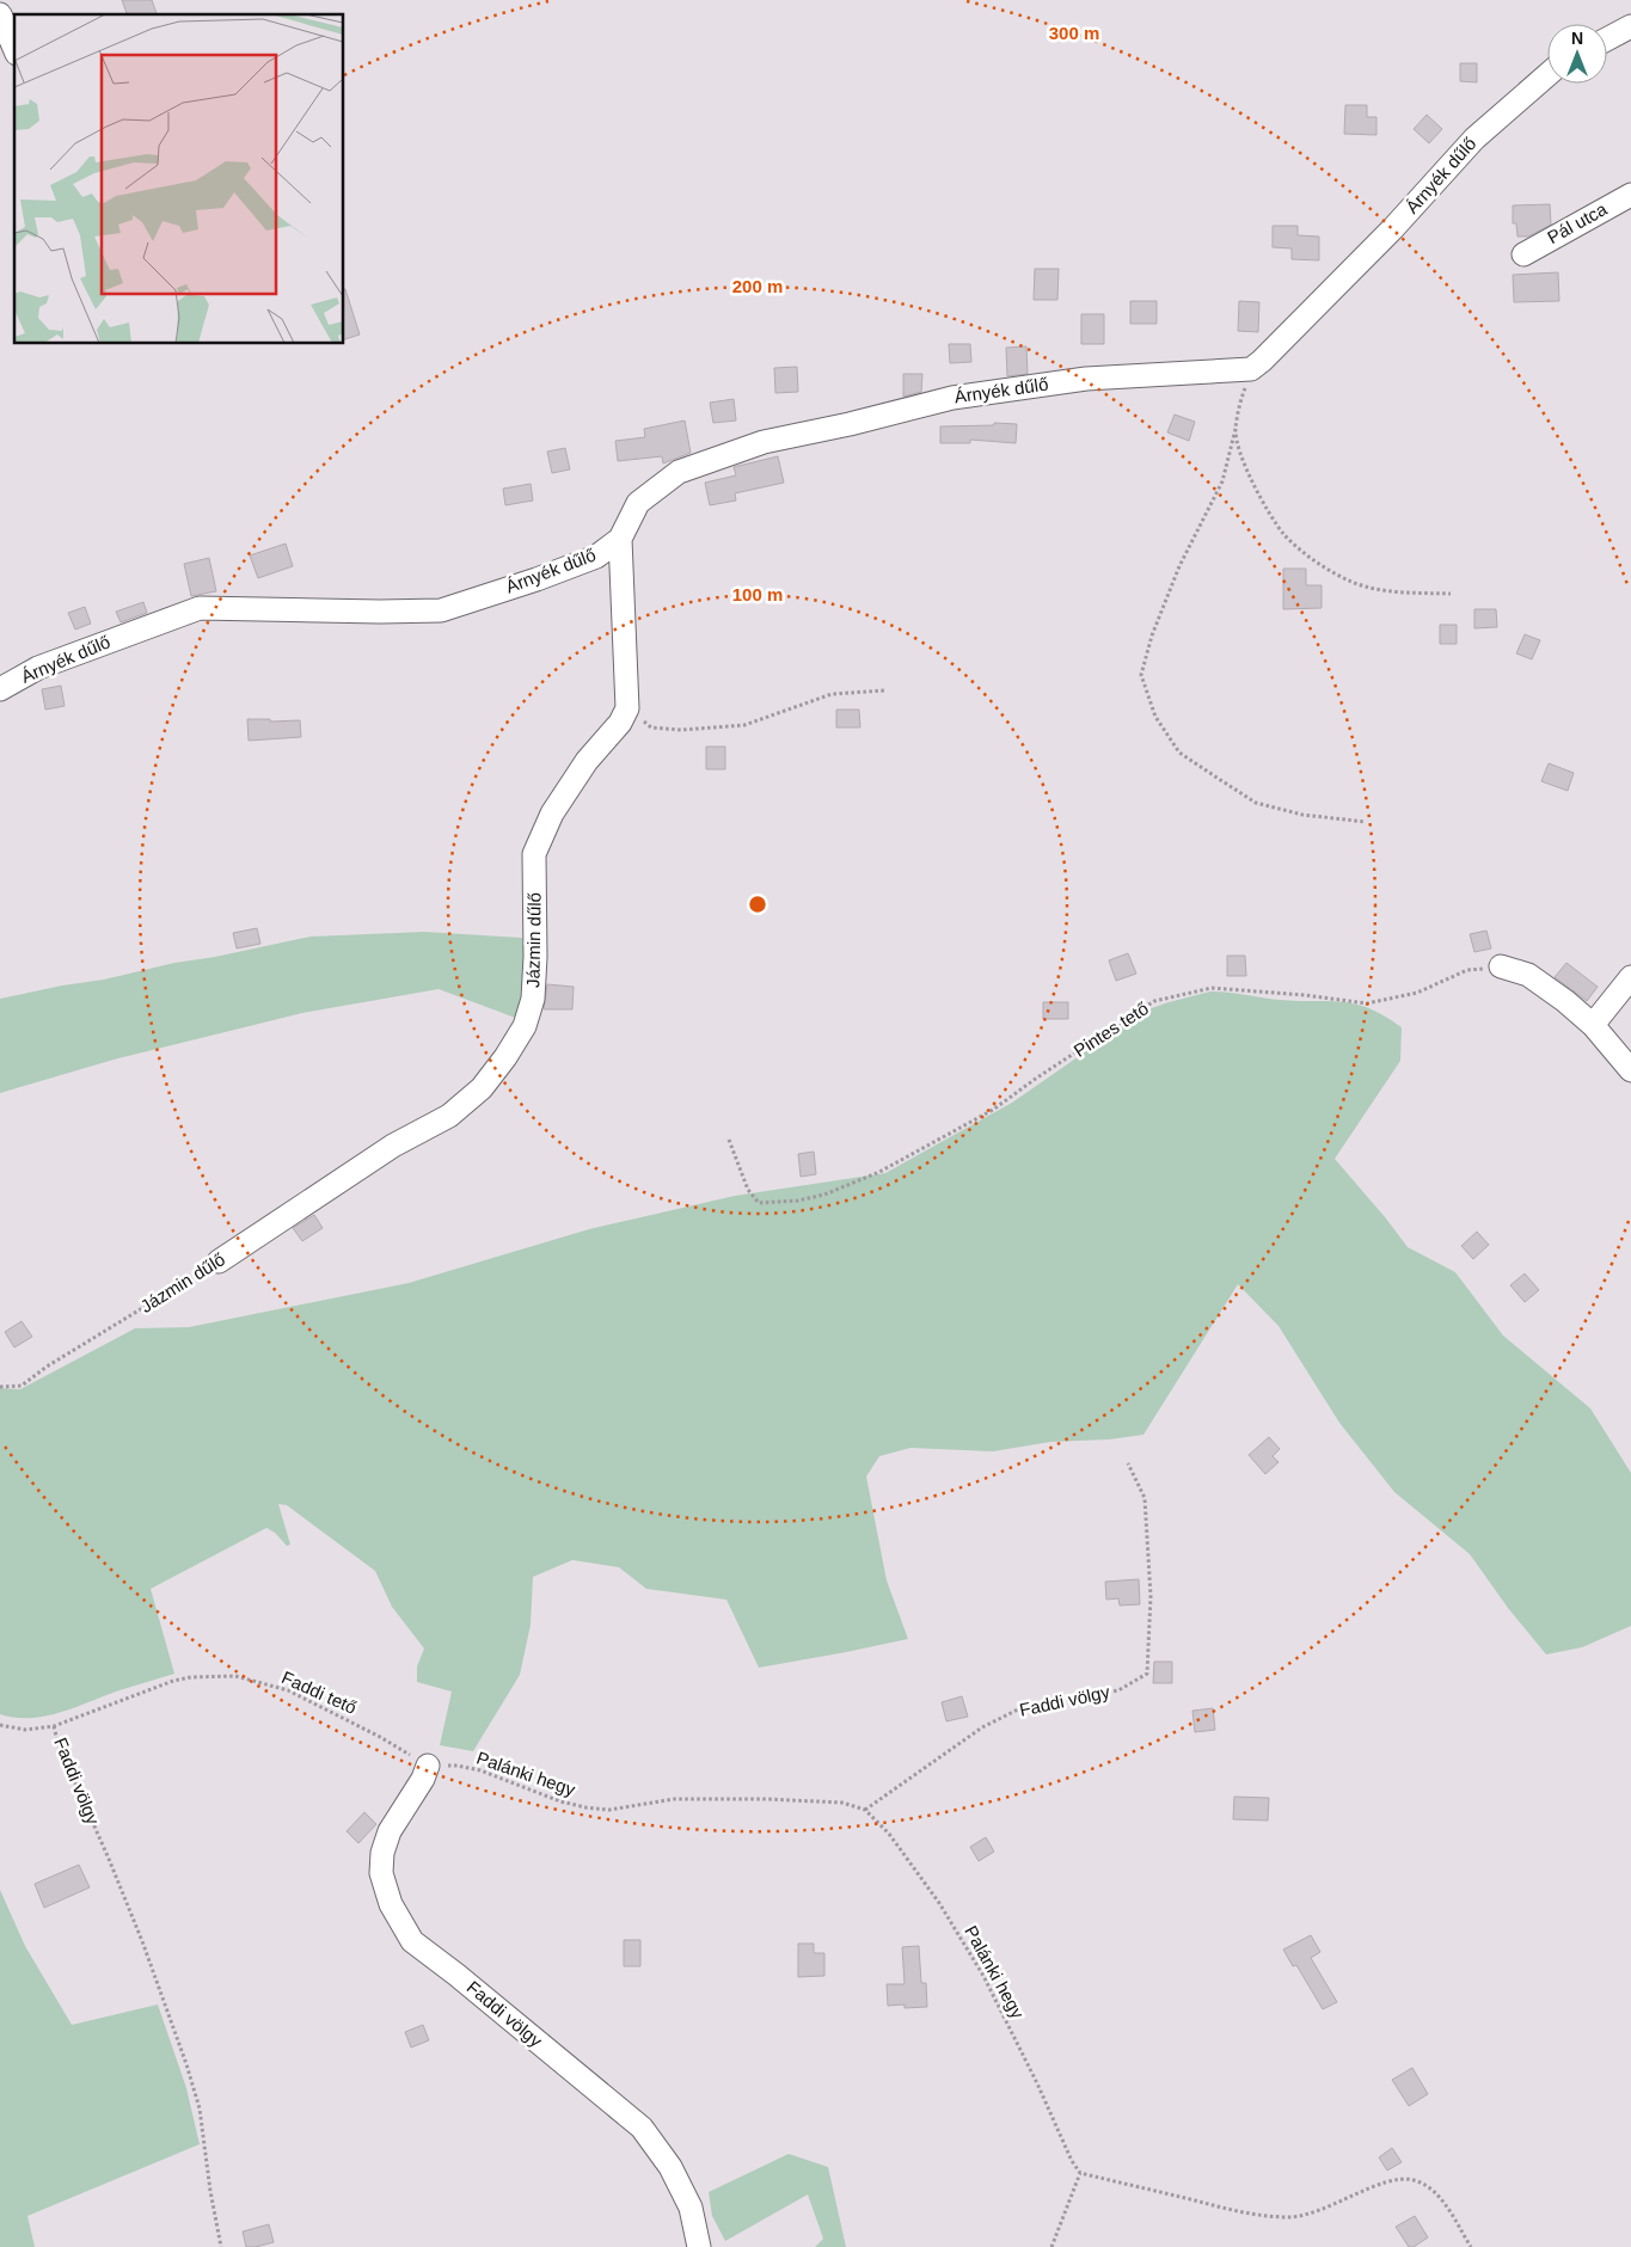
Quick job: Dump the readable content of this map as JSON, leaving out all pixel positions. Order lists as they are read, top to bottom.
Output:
{
  "streets": {
    "street": [
      "Árnyék dűlő",
      "Pál utca",
      "Jázmin dűlő",
      "Faddi völgy"
    ],
    "path": ["Pintes tető", "Faddi tető", "Palánki hegy"]
  },
  "crossings": [
    ["Faddi tető", "Faddi völgy"],
    ["Faddi tető", "Palánki hegy"],
    ["Faddi völgy", "Palánki hegy"]
  ],
  "north": "top",
  "rings": ["300 m", "200 m", "100 m"]
}
